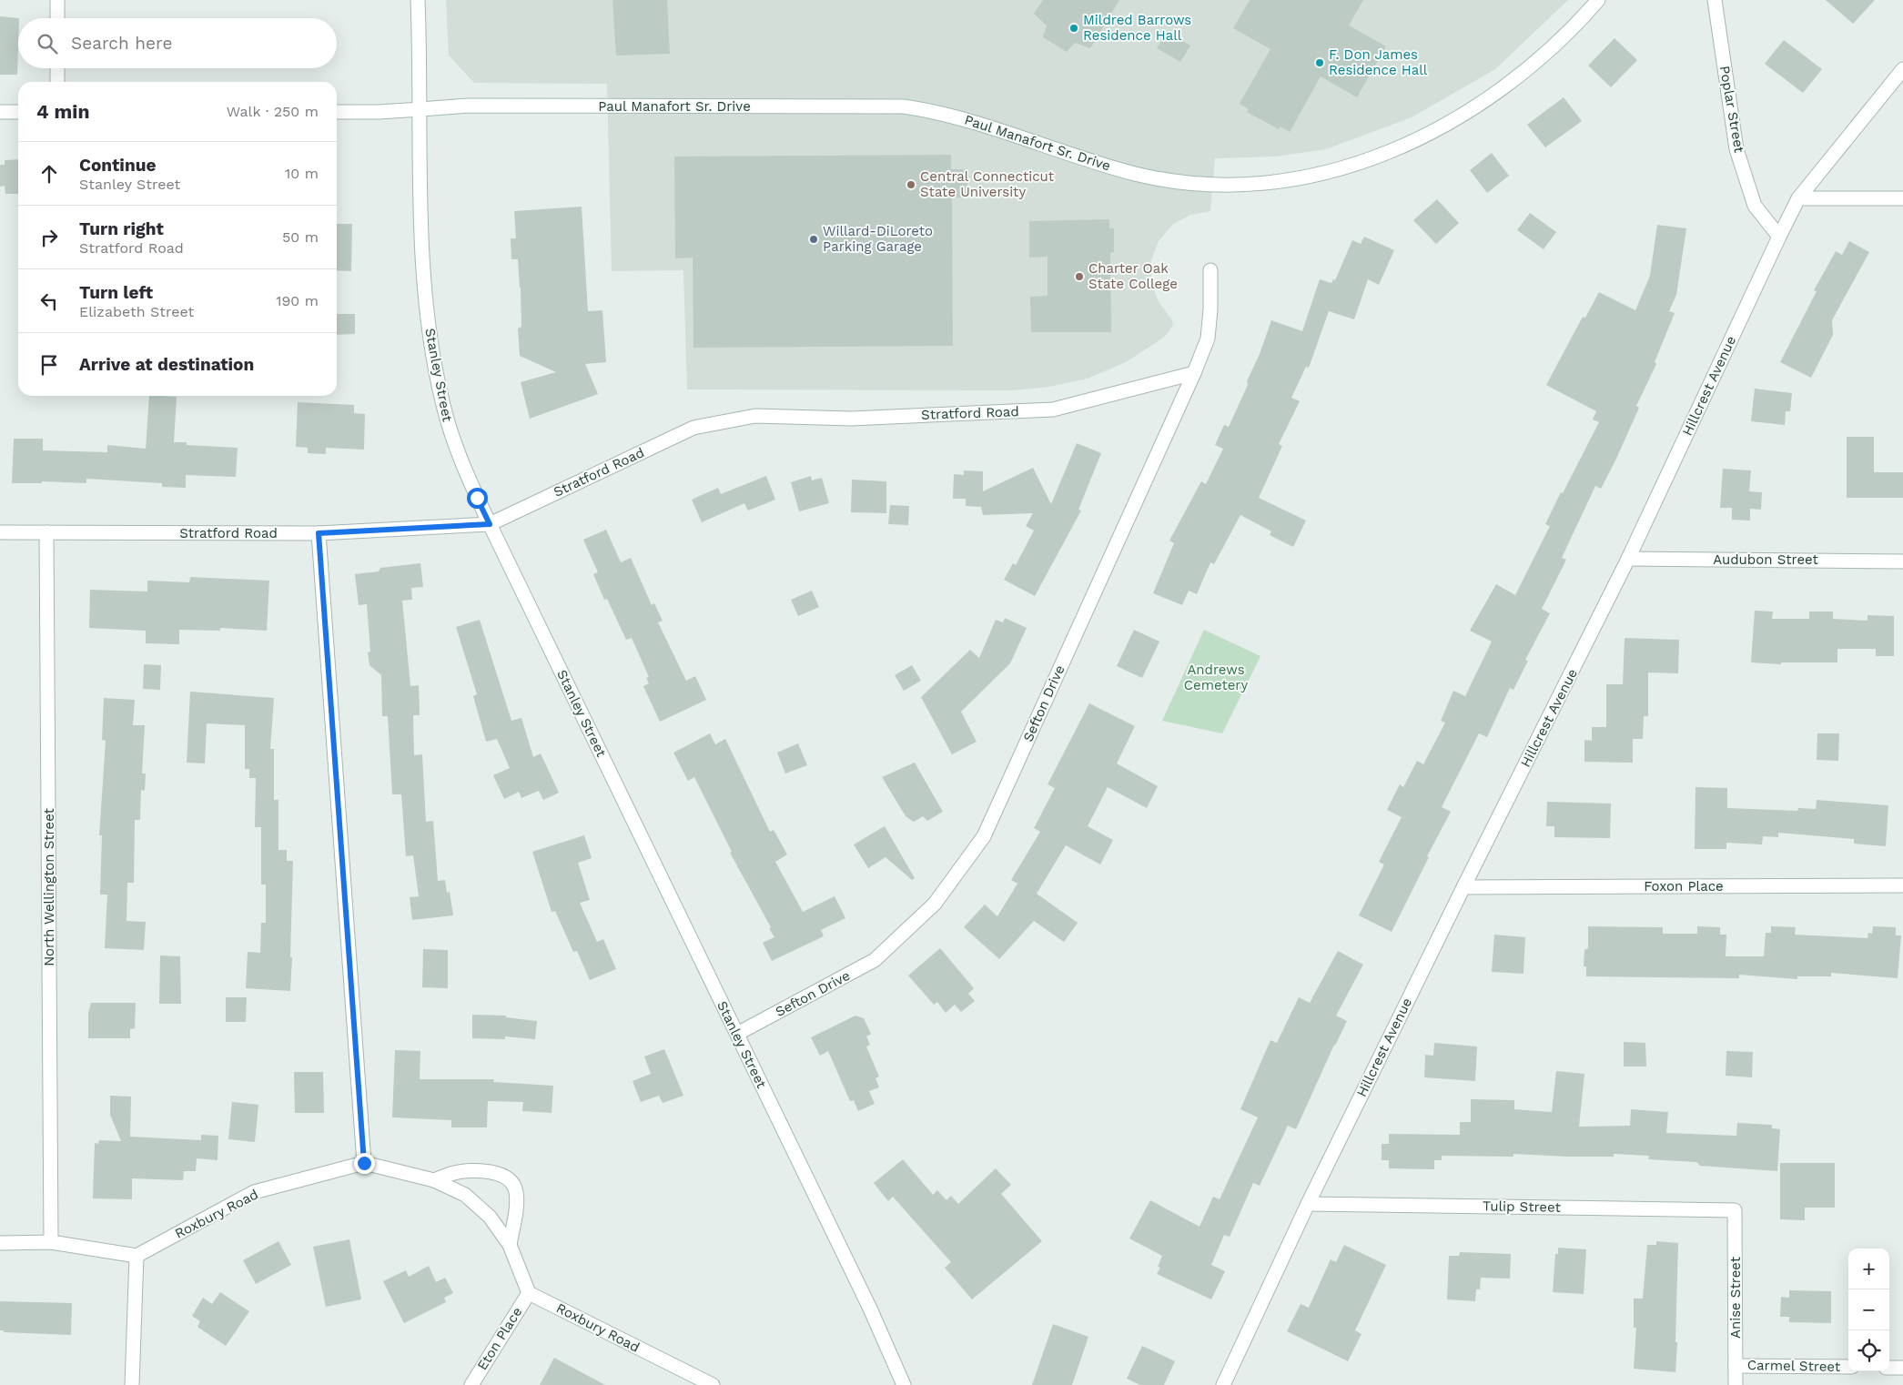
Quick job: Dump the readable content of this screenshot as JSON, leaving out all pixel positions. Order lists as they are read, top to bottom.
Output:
{
  "streets": {
    "street": [
      "Paul Manafort Sr. Drive",
      "Poplar Street",
      "Stanley Street",
      "Hillcrest Avenue",
      "Stratford Road",
      "Audubon Street",
      "Sefton Drive",
      "Foxon Place",
      "North Wellington Street",
      "Tulip Street",
      "Roxbury Road",
      "Anise Street",
      "Eton Place",
      "Carmel Street"
    ]
  },
  "crossings": [
    ["Paul Manafort Sr. Drive", "Stanley Street"],
    ["Poplar Street", "Hillcrest Avenue"],
    ["Stanley Street", "Stratford Road"],
    ["Stanley Street", "Sefton Drive"],
    ["Hillcrest Avenue", "Audubon Street"],
    ["Hillcrest Avenue", "Foxon Place"],
    ["Hillcrest Avenue", "Tulip Street"],
    ["Stratford Road", "Sefton Drive"],
    ["Stratford Road", "North Wellington Street"],
    ["Tulip Street", "Anise Street"],
    ["Roxbury Road", "Eton Place"],
    ["Anise Street", "Carmel Street"]
  ],
  "parks": ["Andrews Cemetery"],
  "places": [
    "Mildred Barrows Residence Hall",
    "F. Don James Residence Hall",
    "Central Connecticut State University",
    "Willard-DiLoreto Parking Garage",
    "Charter Oak State College"
  ],
  "page": {
    "search": "Search here",
    "heading": ["4 min", "Walk · 250 m"],
    "list": [
      ["Continue", "Stanley Street", "10 m"],
      ["Turn right", "Stratford Road", "50 m"],
      ["Turn left", "Elizabeth Street", "190 m"],
      "Arrive at destination"
    ],
    "map_buttons": ["+", "−"]
  }
}
